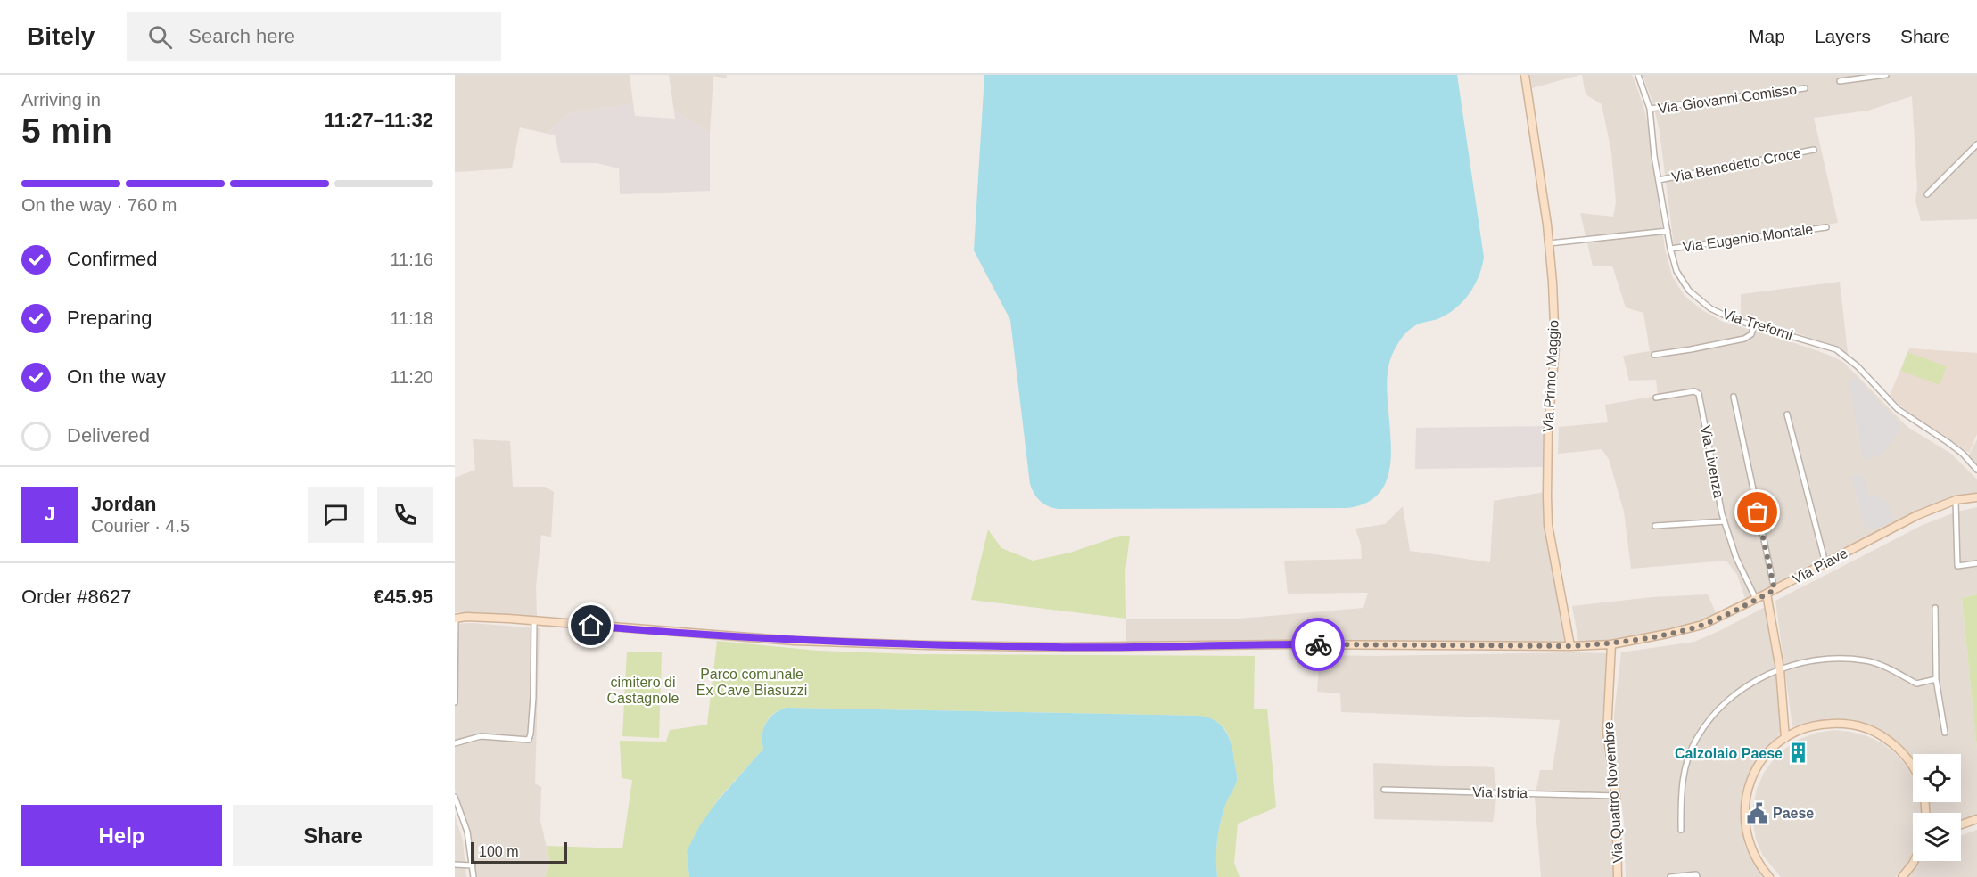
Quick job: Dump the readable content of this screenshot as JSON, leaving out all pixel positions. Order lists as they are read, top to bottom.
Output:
{
  "streets": {
    "main road": ["Via Primo Maggio", "Via Piave", "Via Quattro Novembre"],
    "street": [
      "Via Giovanni Comisso",
      "Via Benedetto Croce",
      "Via Eugenio Montale",
      "Via Treforni",
      "Via Livenza",
      "Via Istria"
    ]
  },
  "crossings": [
    ["Via Giovanni Comisso", "Via Treforni"],
    ["Via Benedetto Croce", "Via Treforni"],
    ["Via Eugenio Montale", "Via Treforni"],
    ["Via Primo Maggio", "Via Piave"],
    ["Via Livenza", "Via Piave"],
    ["Via Piave", "Via Quattro Novembre"],
    ["Via Istria", "Via Quattro Novembre"]
  ],
  "parks": ["Parco comunale Ex Cave Biasuzzi", "cimitero di Castagnole"],
  "places": {
    "building": ["Calzolaio Paese"],
    "public building": ["Paese"]
  },
  "scale_bar": "100 m",
  "page": {
    "header": "Bitely",
    "search": "Search here",
    "nav": ["Map", "Layers", "Share"],
    "heading": ["5 min", "Arriving in", "11:27–11:32"],
    "panel": [
      "Jordan",
      "Courier · 4.5",
      "Order #8627",
      "€45.95"
    ],
    "bar": "On the way · 760 m",
    "list": [
      ["Confirmed", "11:16"],
      ["Preparing", "11:18"],
      ["On the way", "11:20"],
      "Delivered"
    ],
    "round": "J",
    "buttons": ["Help", "Share"],
    "scale": "100 m"
  }
}
